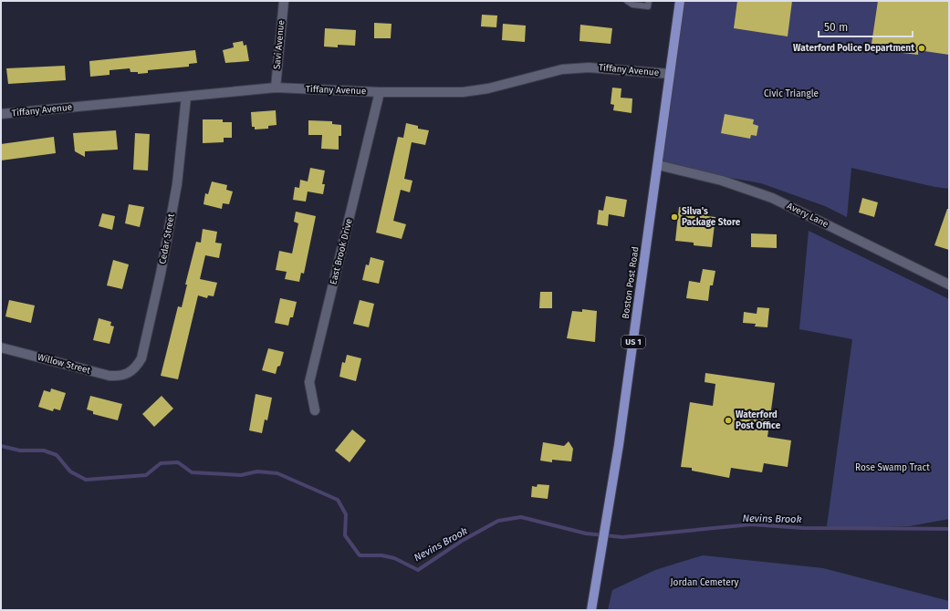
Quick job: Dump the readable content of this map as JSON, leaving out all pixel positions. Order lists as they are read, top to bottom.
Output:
{
  "streets": {
    "main road": ["Boston Post Road", "US 1"],
    "street": [
      "Savi Avenue",
      "Tiffany Avenue",
      "Avery Lane",
      "Cedar Street",
      "East Brook Drive",
      "Willow Street"
    ]
  },
  "crossings": [
    ["Savi Avenue", "Tiffany Avenue"],
    ["Tiffany Avenue", "Cedar Street"],
    ["Tiffany Avenue", "East Brook Drive"],
    ["Tiffany Avenue", "Boston Post Road"],
    ["Avery Lane", "Boston Post Road"],
    ["Cedar Street", "Willow Street"]
  ],
  "water": ["Nevins Brook"],
  "parks": ["Civic Triangle", "Rose Swamp Tract", "Jordan Cemetery"],
  "places": ["Waterford Police Department", "Silva's Package Store", "Waterford Post Office"],
  "scale_bar": "50 m"
}
